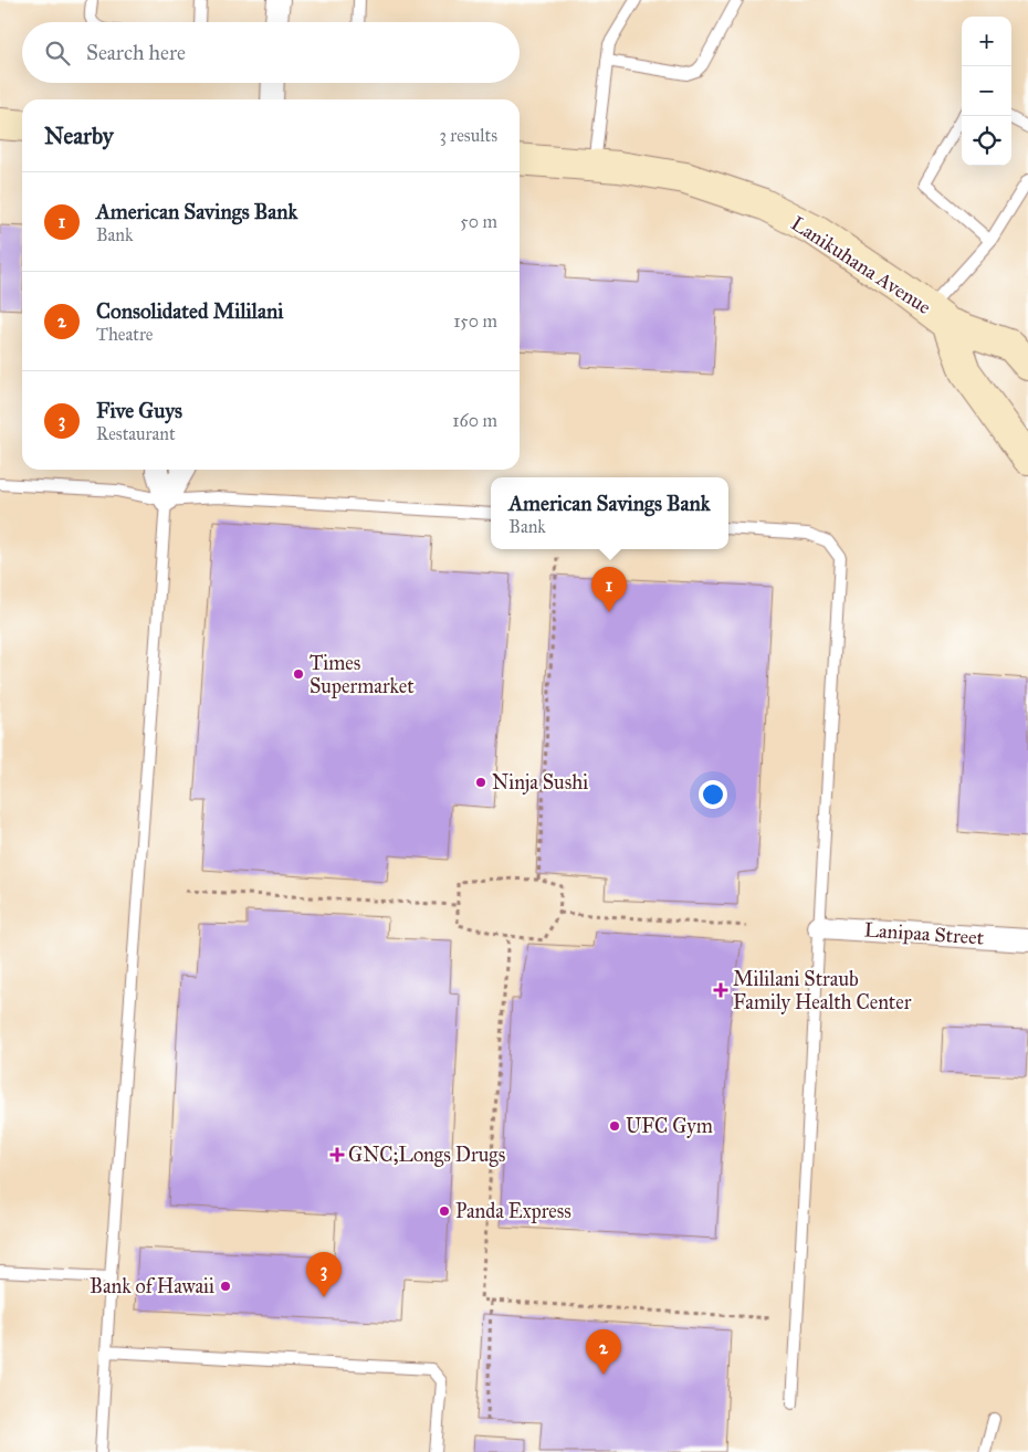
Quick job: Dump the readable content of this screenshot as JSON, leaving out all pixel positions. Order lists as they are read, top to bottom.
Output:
{
  "streets": {
    "main road": ["Lanikuhana Avenue"],
    "street": ["Lanipaa Street"]
  },
  "places": {
    "other": [
      "Times Supermarket",
      "Ninja Sushi",
      "UFC Gym",
      "Panda Express",
      "Bank of Hawaii"
    ],
    "health": ["Mililani Straub Family Health Center", "GNC;Longs Drugs"]
  },
  "page": {
    "map_buttons": ["+", "−"],
    "search": "Search here",
    "heading": ["Nearby", "3 results"],
    "list": [
      {
        "mark": "1",
        "name": "American Savings Bank",
        "note": "Bank",
        "value": "50 m"
      },
      {
        "mark": "2",
        "name": "Consolidated Mililani",
        "note": "Theatre",
        "value": "150 m"
      },
      {
        "mark": "3",
        "name": "Five Guys",
        "note": "Restaurant",
        "value": "160 m"
      }
    ],
    "popup": ["American Savings Bank", "Bank"],
    "pins": ["1", "3", "2"]
  }
}
